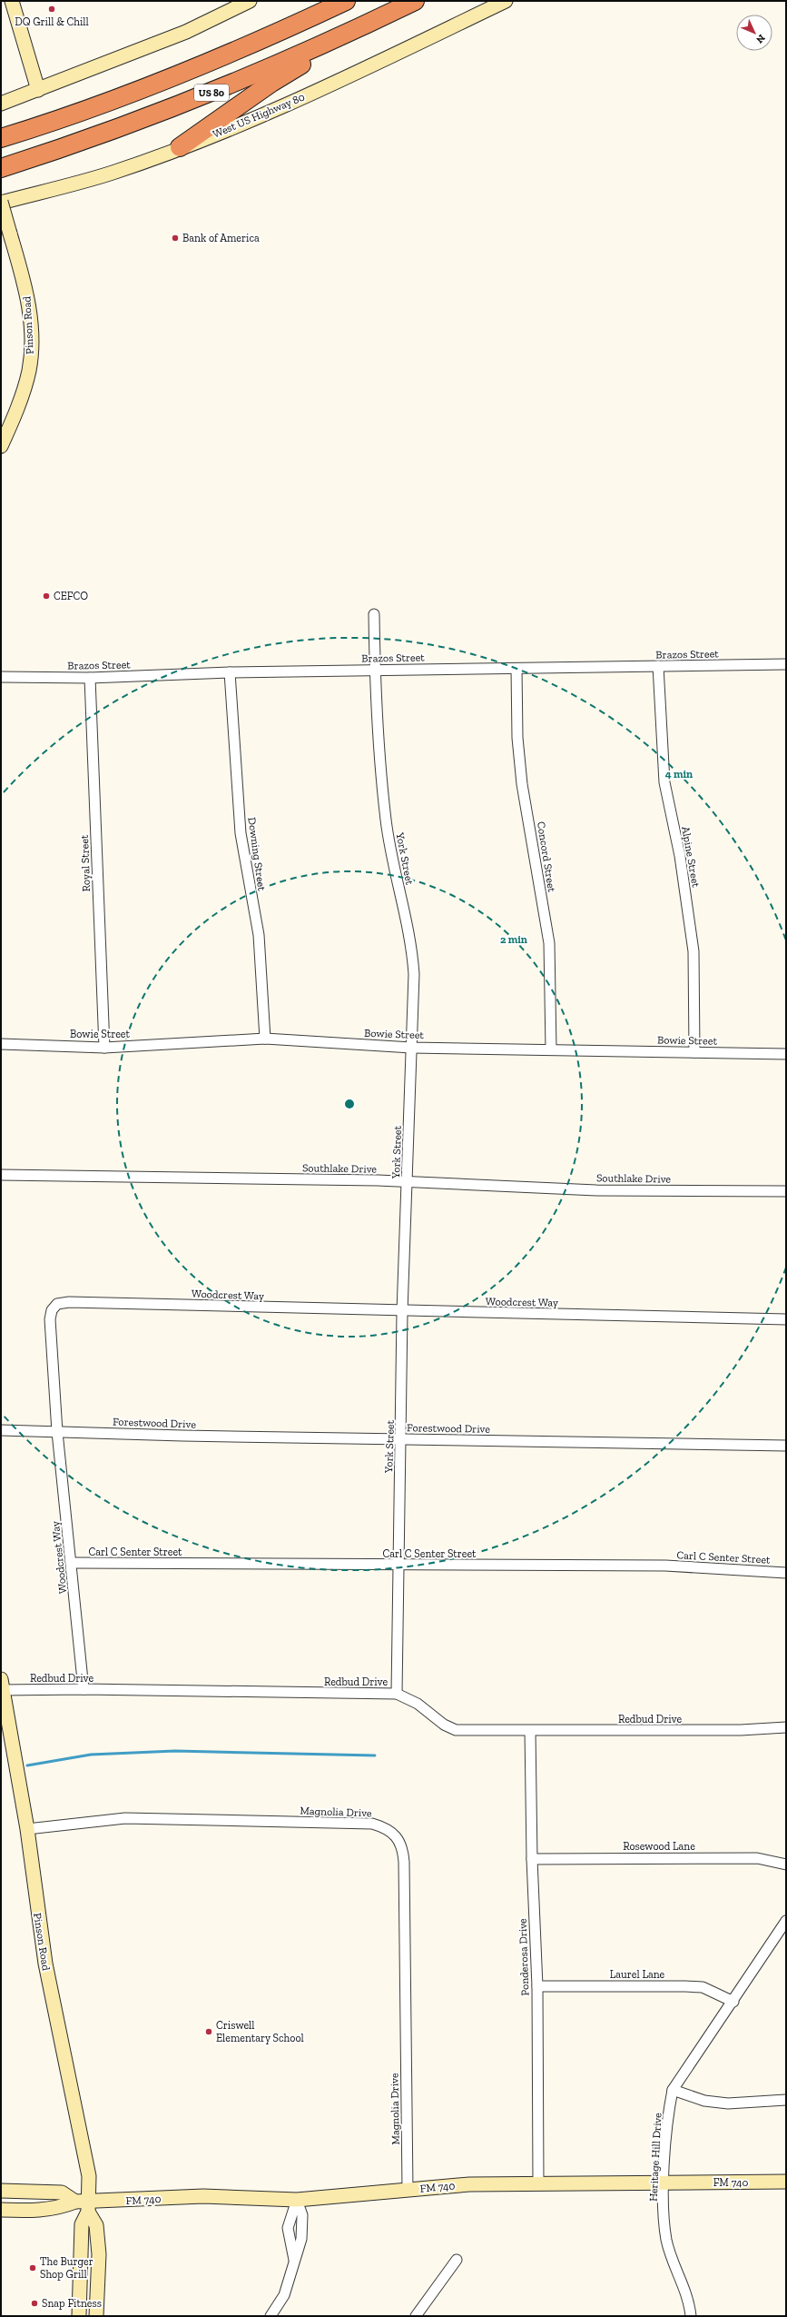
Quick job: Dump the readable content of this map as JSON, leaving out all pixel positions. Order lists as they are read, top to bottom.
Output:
{
  "streets": {
    "highway": ["US 80"],
    "main road": ["West US Highway 80", "Pinson Road", "FM 740"],
    "street": [
      "Brazos Street",
      "Downing Street",
      "Concord Street",
      "Alpine Street",
      "York Street",
      "Royal Street",
      "Bowie Street",
      "Southlake Drive",
      "Woodcrest Way",
      "Forestwood Drive",
      "Carl C Senter Street",
      "Redbud Drive",
      "Magnolia Drive",
      "Rosewood Lane",
      "Ponderosa Drive",
      "Laurel Lane",
      "Heritage Hill Drive"
    ]
  },
  "crossings": [
    ["West US Highway 80", "Pinson Road"],
    ["Pinson Road", "Redbud Drive"],
    ["Pinson Road", "Magnolia Drive"],
    ["Pinson Road", "FM 740"],
    ["Brazos Street", "Downing Street"],
    ["Brazos Street", "Concord Street"],
    ["Brazos Street", "Alpine Street"],
    ["Brazos Street", "York Street"],
    ["Brazos Street", "Royal Street"],
    ["Downing Street", "Bowie Street"],
    ["Concord Street", "Bowie Street"],
    ["Alpine Street", "Bowie Street"],
    ["York Street", "Bowie Street"],
    ["York Street", "Southlake Drive"],
    ["York Street", "Woodcrest Way"],
    ["York Street", "Forestwood Drive"],
    ["York Street", "Carl C Senter Street"],
    ["York Street", "Redbud Drive"],
    ["Royal Street", "Bowie Street"],
    ["Woodcrest Way", "Forestwood Drive"],
    ["Woodcrest Way", "Carl C Senter Street"],
    ["Woodcrest Way", "Redbud Drive"],
    ["Redbud Drive", "Ponderosa Drive"],
    ["Magnolia Drive", "FM 740"],
    ["Rosewood Lane", "Ponderosa Drive"],
    ["Ponderosa Drive", "Laurel Lane"],
    ["Ponderosa Drive", "FM 740"],
    ["Laurel Lane", "Heritage Hill Drive"],
    ["Heritage Hill Drive", "FM 740"]
  ],
  "places": [
    "DQ Grill & Chill",
    "Bank of America",
    "CEFCO",
    "Criswell Elementary School",
    "The Burger Shop Grill",
    "Snap Fitness"
  ],
  "north": "bottom right",
  "rings": ["4 min", "2 min"]
}
